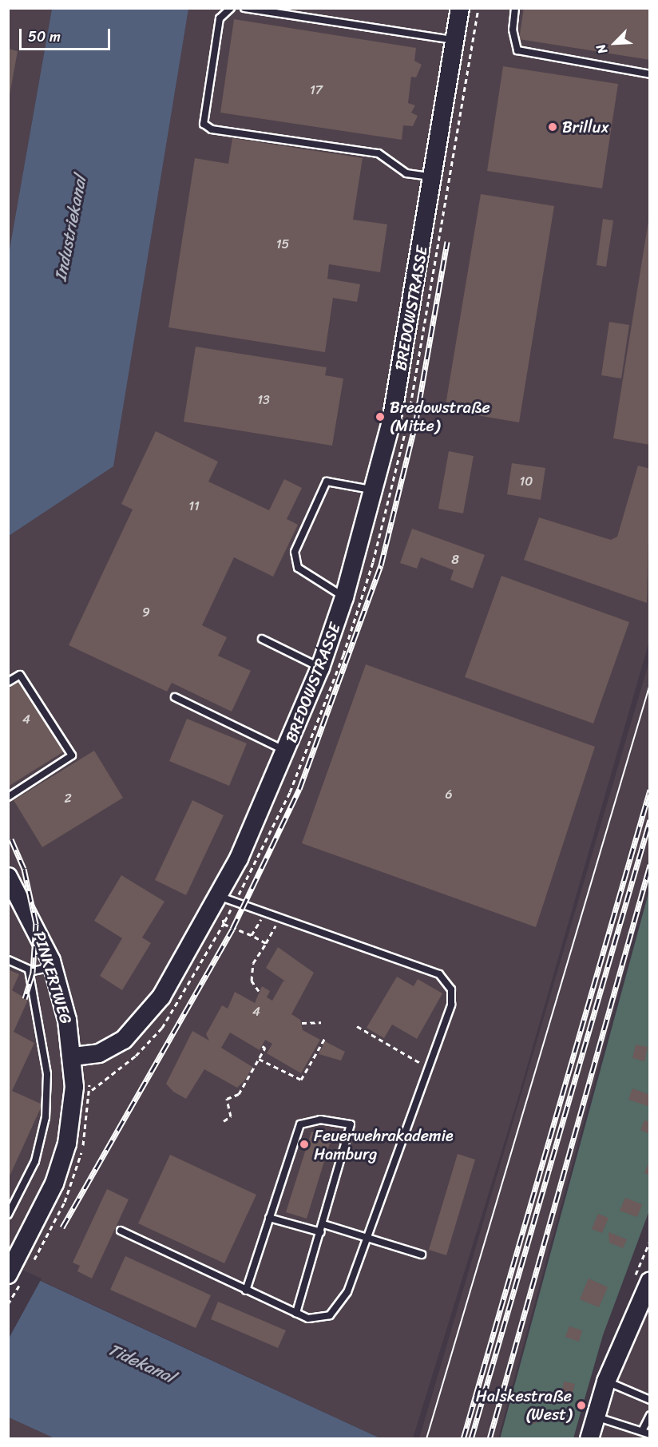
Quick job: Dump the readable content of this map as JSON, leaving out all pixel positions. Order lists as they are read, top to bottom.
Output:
{
  "streets": {
    "street": ["BREDOWSTRASSE", "PINKERTWEG"]
  },
  "crossings": [
    ["BREDOWSTRASSE", "PINKERTWEG"]
  ],
  "water": ["Industriekanal", "Tidekanal"],
  "places": [
    "Brillux",
    "Bredowstraße (Mitte)",
    "Feuerwehrakademie Hamburg",
    "Halskestraße (West)"
  ],
  "house_numbers": [
    "17",
    "15",
    "13",
    "10",
    "11",
    "8",
    "9",
    "4",
    "6",
    "2",
    "4"
  ],
  "scale_bar": "50 m",
  "north": "bottom left"
}
